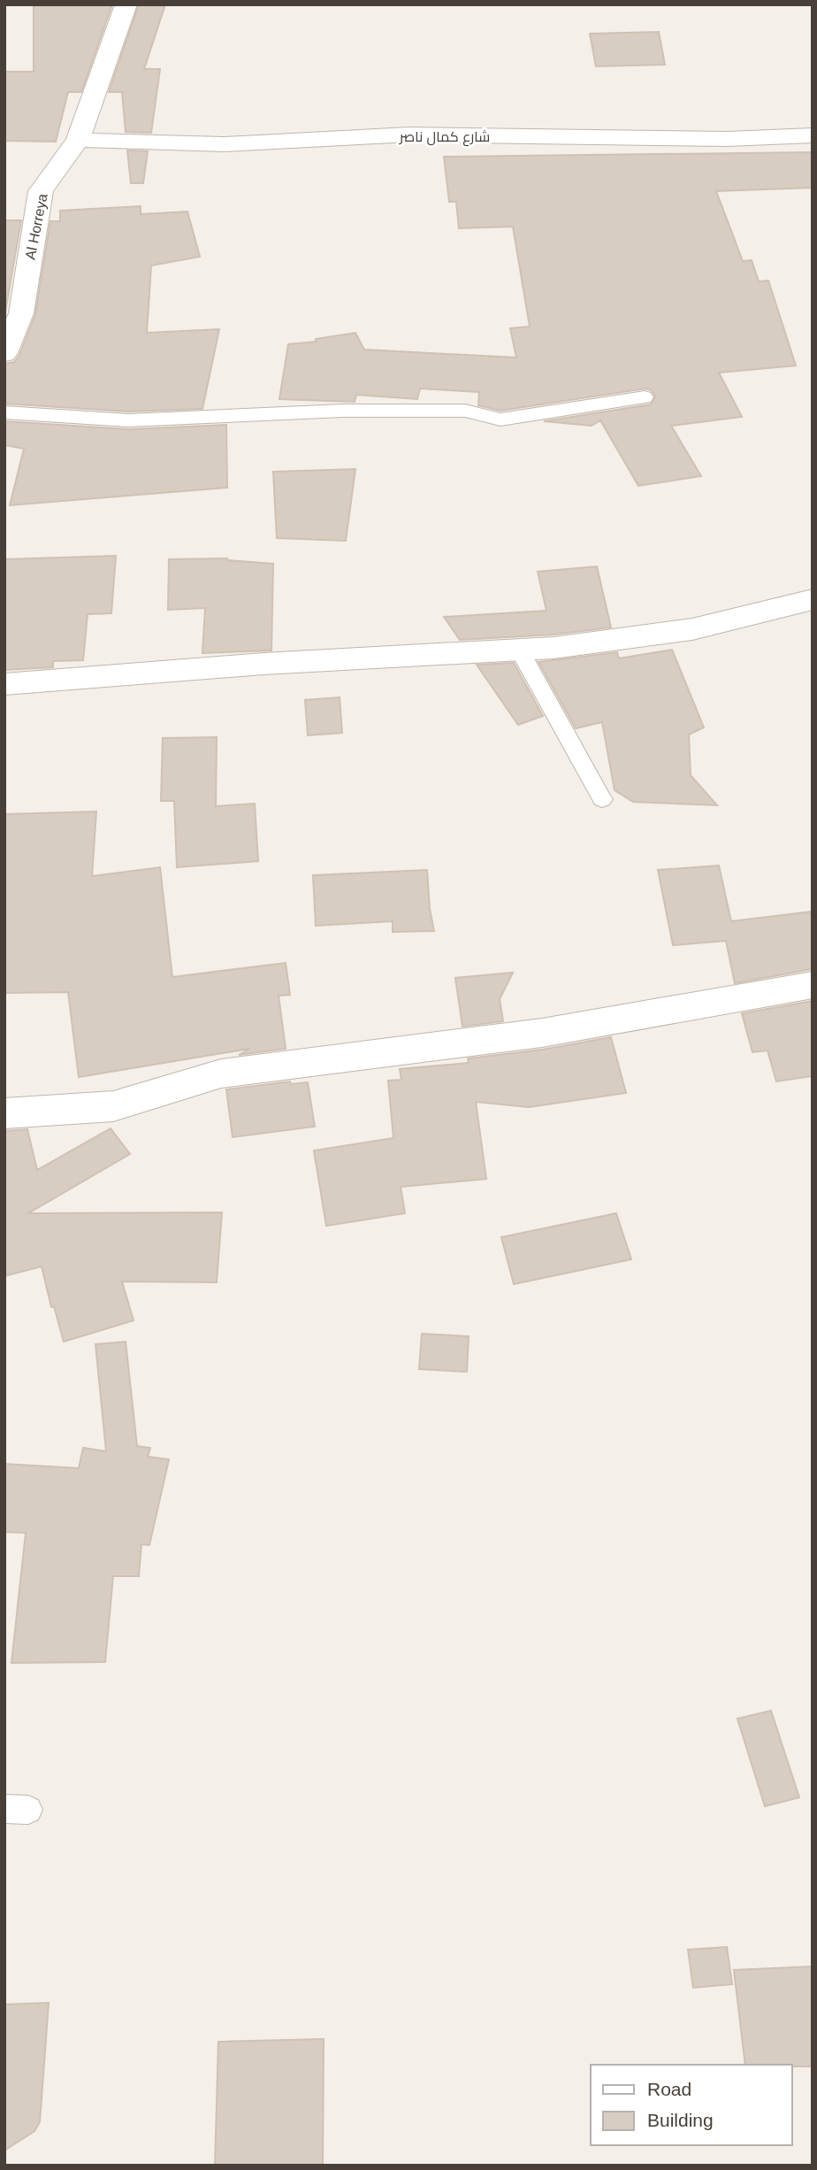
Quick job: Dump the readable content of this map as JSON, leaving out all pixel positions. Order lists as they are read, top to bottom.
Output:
{
  "streets": {
    "street": ["شارع كمال ناصر", "Al Horreya"]
  },
  "crossings": [
    ["شارع كمال ناصر", "Al Horreya"]
  ],
  "legend": ["Road", "Building"]
}
